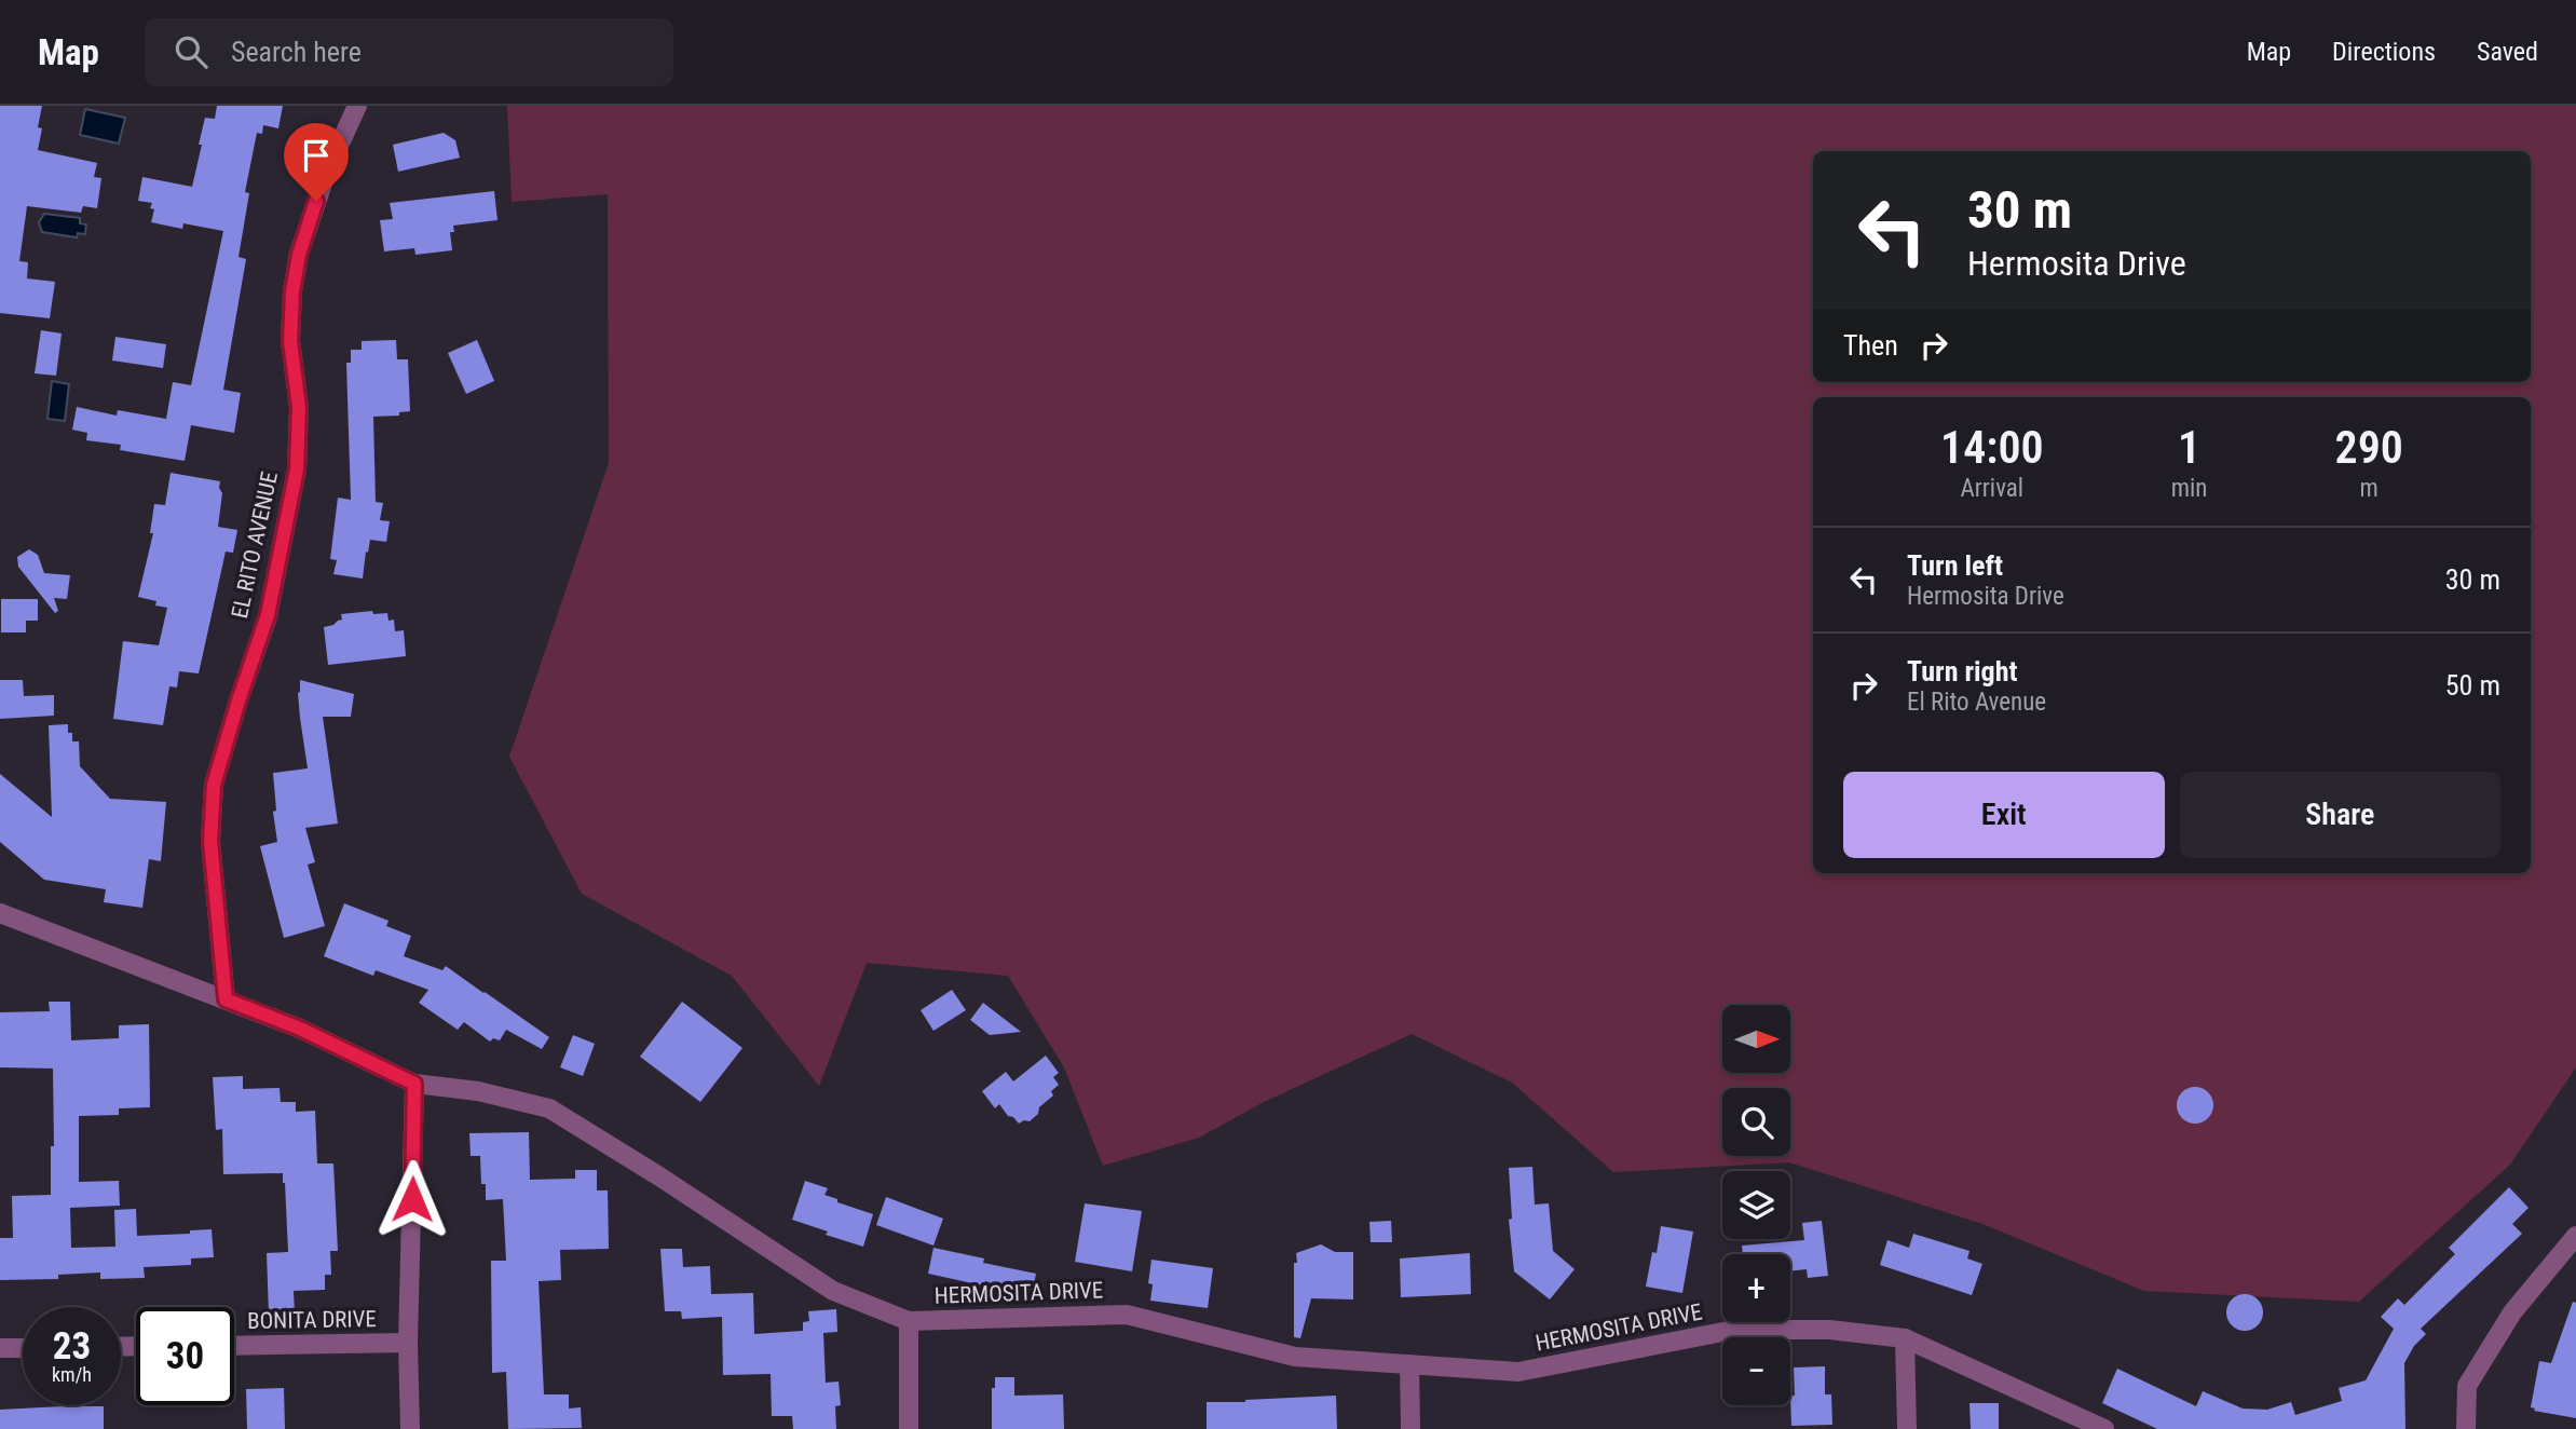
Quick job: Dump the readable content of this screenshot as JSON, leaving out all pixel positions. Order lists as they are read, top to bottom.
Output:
{
  "streets": {
    "street": ["EL RITO AVENUE", "HERMOSITA DRIVE", "BONITA DRIVE"]
  },
  "crossings": [
    ["EL RITO AVENUE", "HERMOSITA DRIVE"]
  ],
  "north": "right",
  "page": {
    "header": "Map",
    "search": "Search here",
    "nav": ["Map", "Directions", "Saved"],
    "turn": ["30 m", "Hermosita Drive"],
    "then": "Then",
    "eta": [
      "14:00",
      "Arrival",
      "1",
      "min",
      "290",
      "m"
    ],
    "list": [
      {
        "name": "Turn left",
        "note": "Hermosita Drive",
        "value": "30 m"
      },
      {
        "name": "Turn right",
        "note": "El Rito Avenue",
        "value": "50 m"
      }
    ],
    "buttons": ["Exit", "Share"],
    "map_buttons": ["+", "−"],
    "speed": "23 km/h",
    "limit": "30"
  }
}
